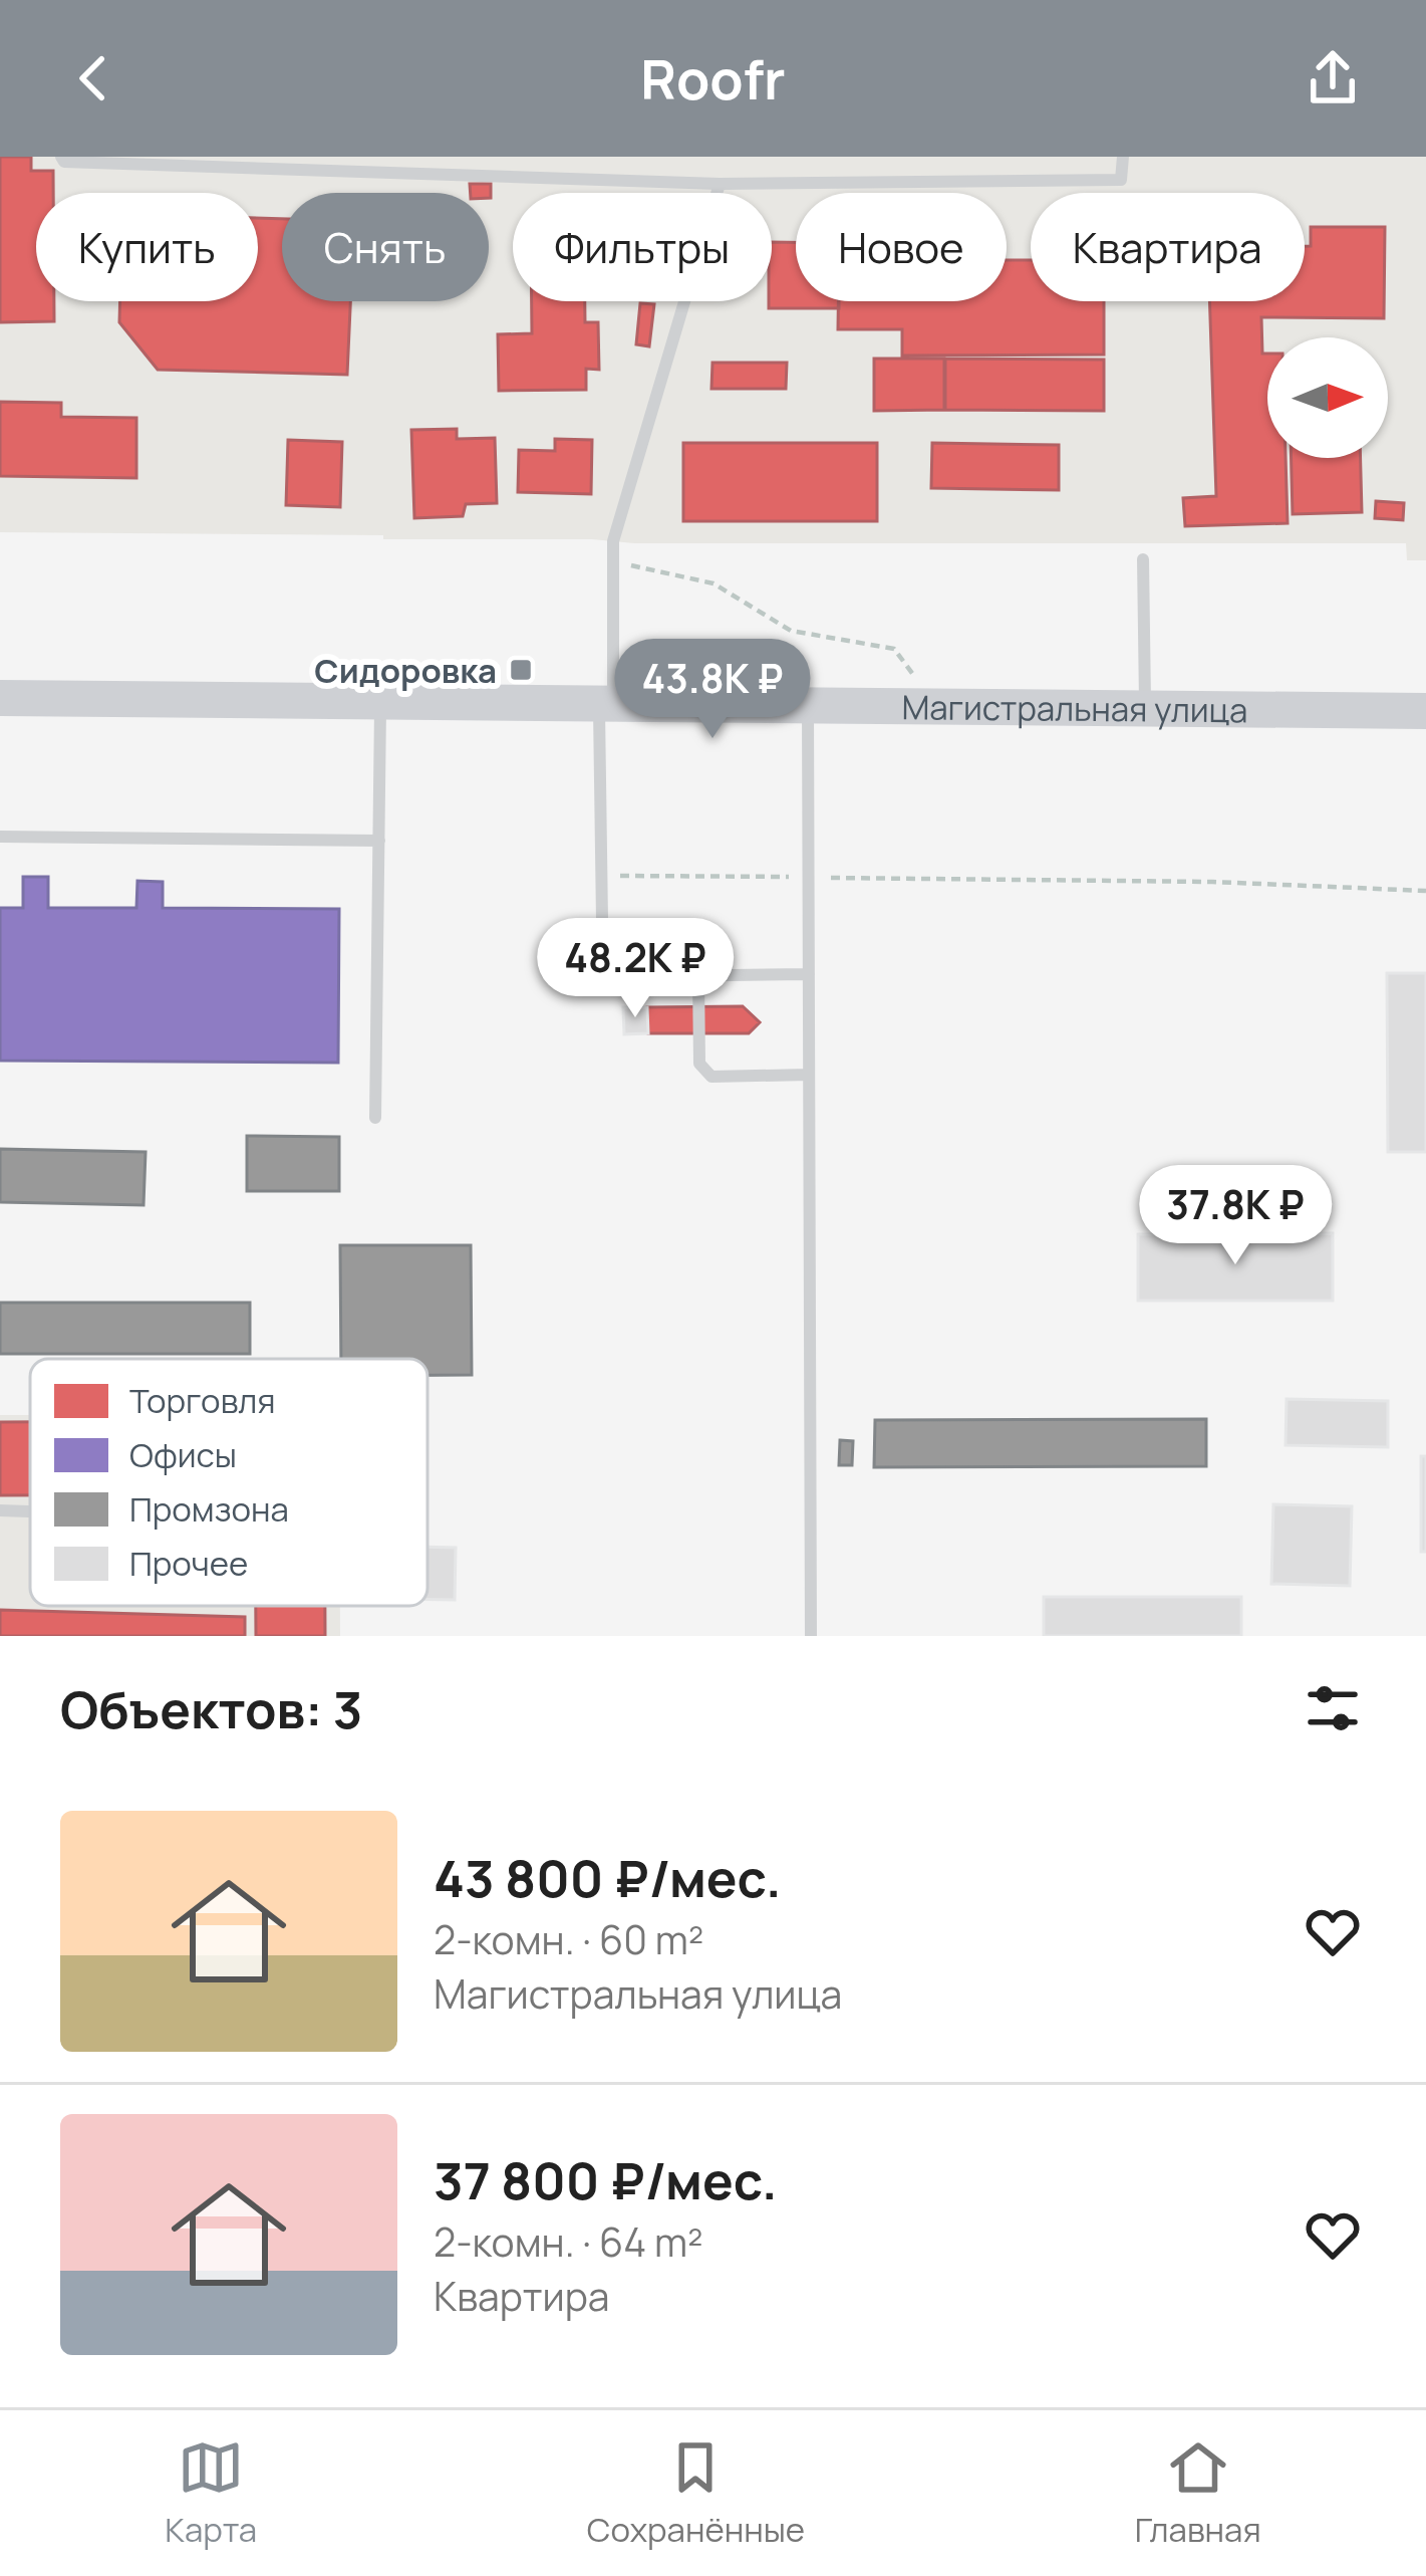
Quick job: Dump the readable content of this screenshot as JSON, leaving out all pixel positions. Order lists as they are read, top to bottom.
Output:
{
  "streets": {
    "main road": ["Магистральная улица"]
  },
  "places": {
    "transit": ["Сидоровка"]
  },
  "legend": [
    "Торговля",
    "Офисы",
    "Промзона",
    "Прочее"
  ],
  "north": "right",
  "page": {
    "header": "Roofr",
    "chip": [
      "Купить",
      "Снять",
      "Фильтры",
      "Новое",
      "Квартира"
    ],
    "price": ["43.8K ₽", "48.2K ₽", "37.8K ₽"],
    "heading": "Объектов: 3",
    "list": [
      {
        "name": "43 800 ₽/мес.",
        "note": "2-комн. · 60 m² · Магистральная улица"
      },
      {
        "name": "37 800 ₽/мес.",
        "note": "2-комн. · 64 m² · Квартира"
      }
    ],
    "tabs": ["Карта", "Сохранённые", "Главная"]
  }
}
